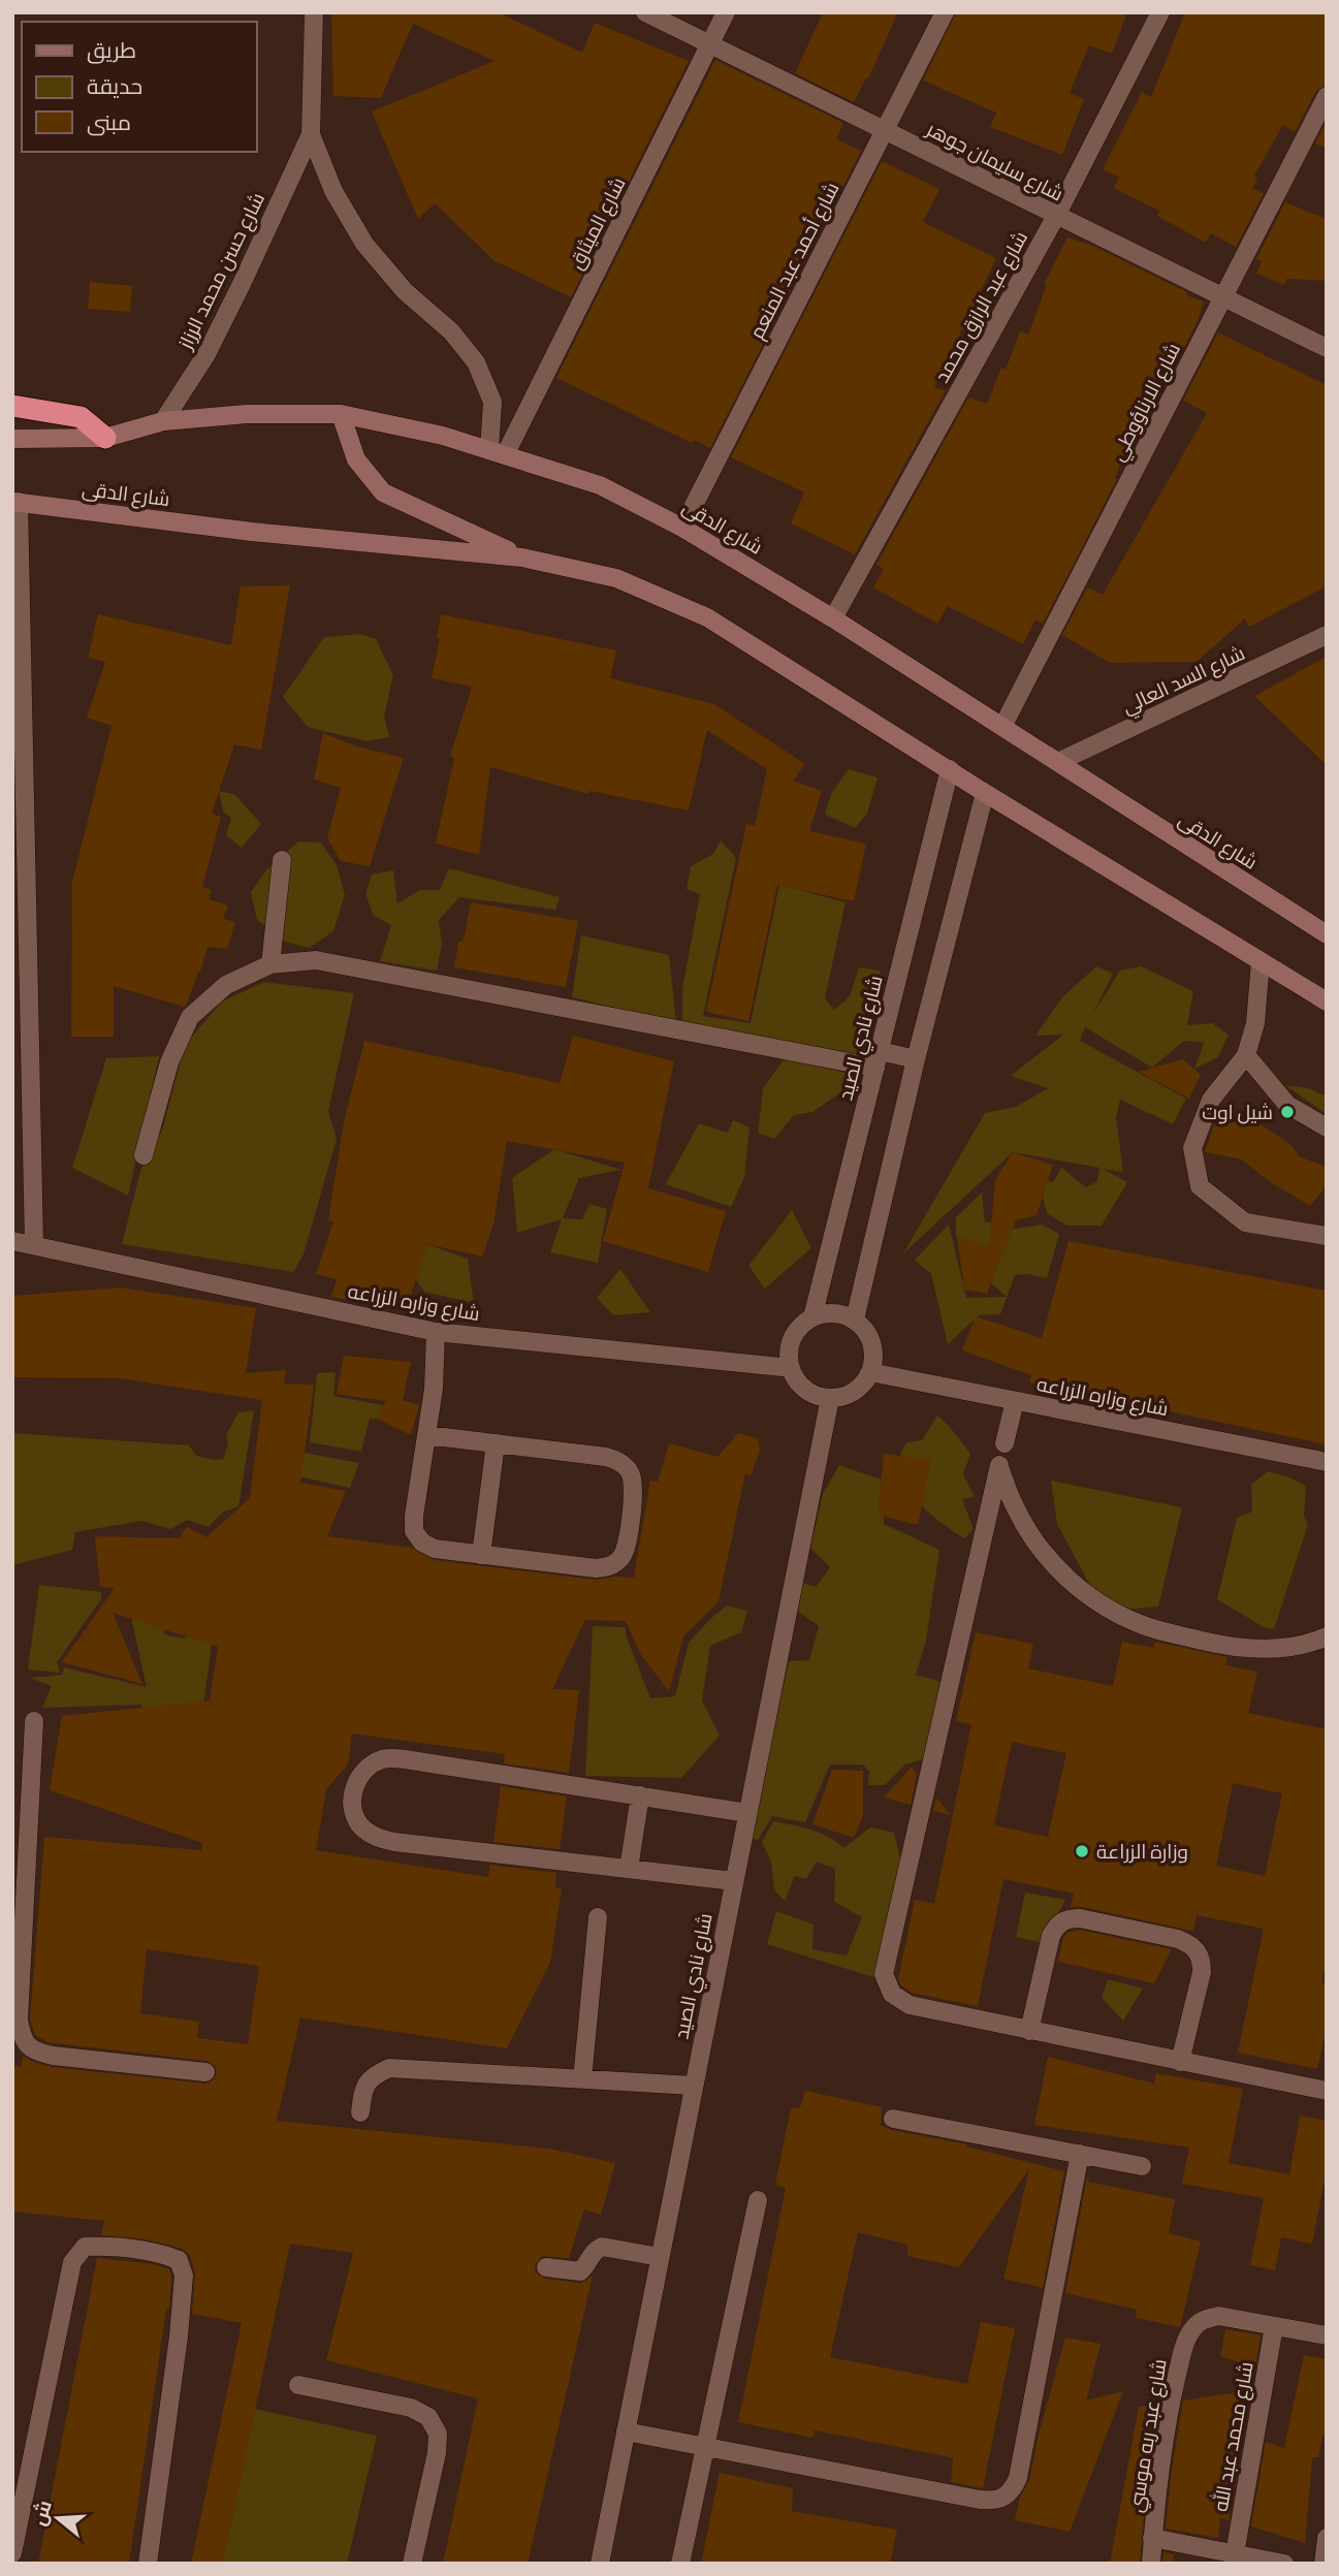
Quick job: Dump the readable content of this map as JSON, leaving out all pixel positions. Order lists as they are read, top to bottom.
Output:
{
  "streets": {
    "main road": ["شارع الدقى"],
    "street": [
      "شارع سليمان جوهر",
      "شارع الميثاق",
      "شارع أحمد عبد المنعم",
      "شارع حسن محمد الرزاز",
      "شارع عبد الرازق محمد",
      "شارع الارناؤوطي",
      "شارع السد العالي",
      "شارع نادي الصيد",
      "شارع وزاره الزراعه",
      "شارع عبد ربه موسي",
      "شارع محمد عبد الله"
    ]
  },
  "crossings": [
    ["شارع سليمان جوهر", "شارع الميثاق"],
    ["شارع سليمان جوهر", "شارع أحمد عبد المنعم"],
    ["شارع سليمان جوهر", "شارع عبد الرازق محمد"],
    ["شارع سليمان جوهر", "شارع الارناؤوطي"],
    ["شارع الميثاق", "شارع حسن محمد الرزاز"],
    ["شارع الميثاق", "شارع الدقى"],
    ["شارع أحمد عبد المنعم", "شارع الدقى"],
    ["شارع حسن محمد الرزاز", "شارع الدقى"],
    ["شارع عبد الرازق محمد", "شارع الدقى"],
    ["شارع الارناؤوطي", "شارع الدقى"],
    ["شارع الدقى", "شارع السد العالي"],
    ["شارع الدقى", "شارع نادي الصيد"],
    ["شارع نادي الصيد", "شارع وزاره الزراعه"],
    ["شارع عبد ربه موسي", "شارع محمد عبد الله"]
  ],
  "places": ["شيل اوت", "وزارة الزراعة"],
  "legend": ["طريق", "حديقة", "مبنى"],
  "north": "left"
}
